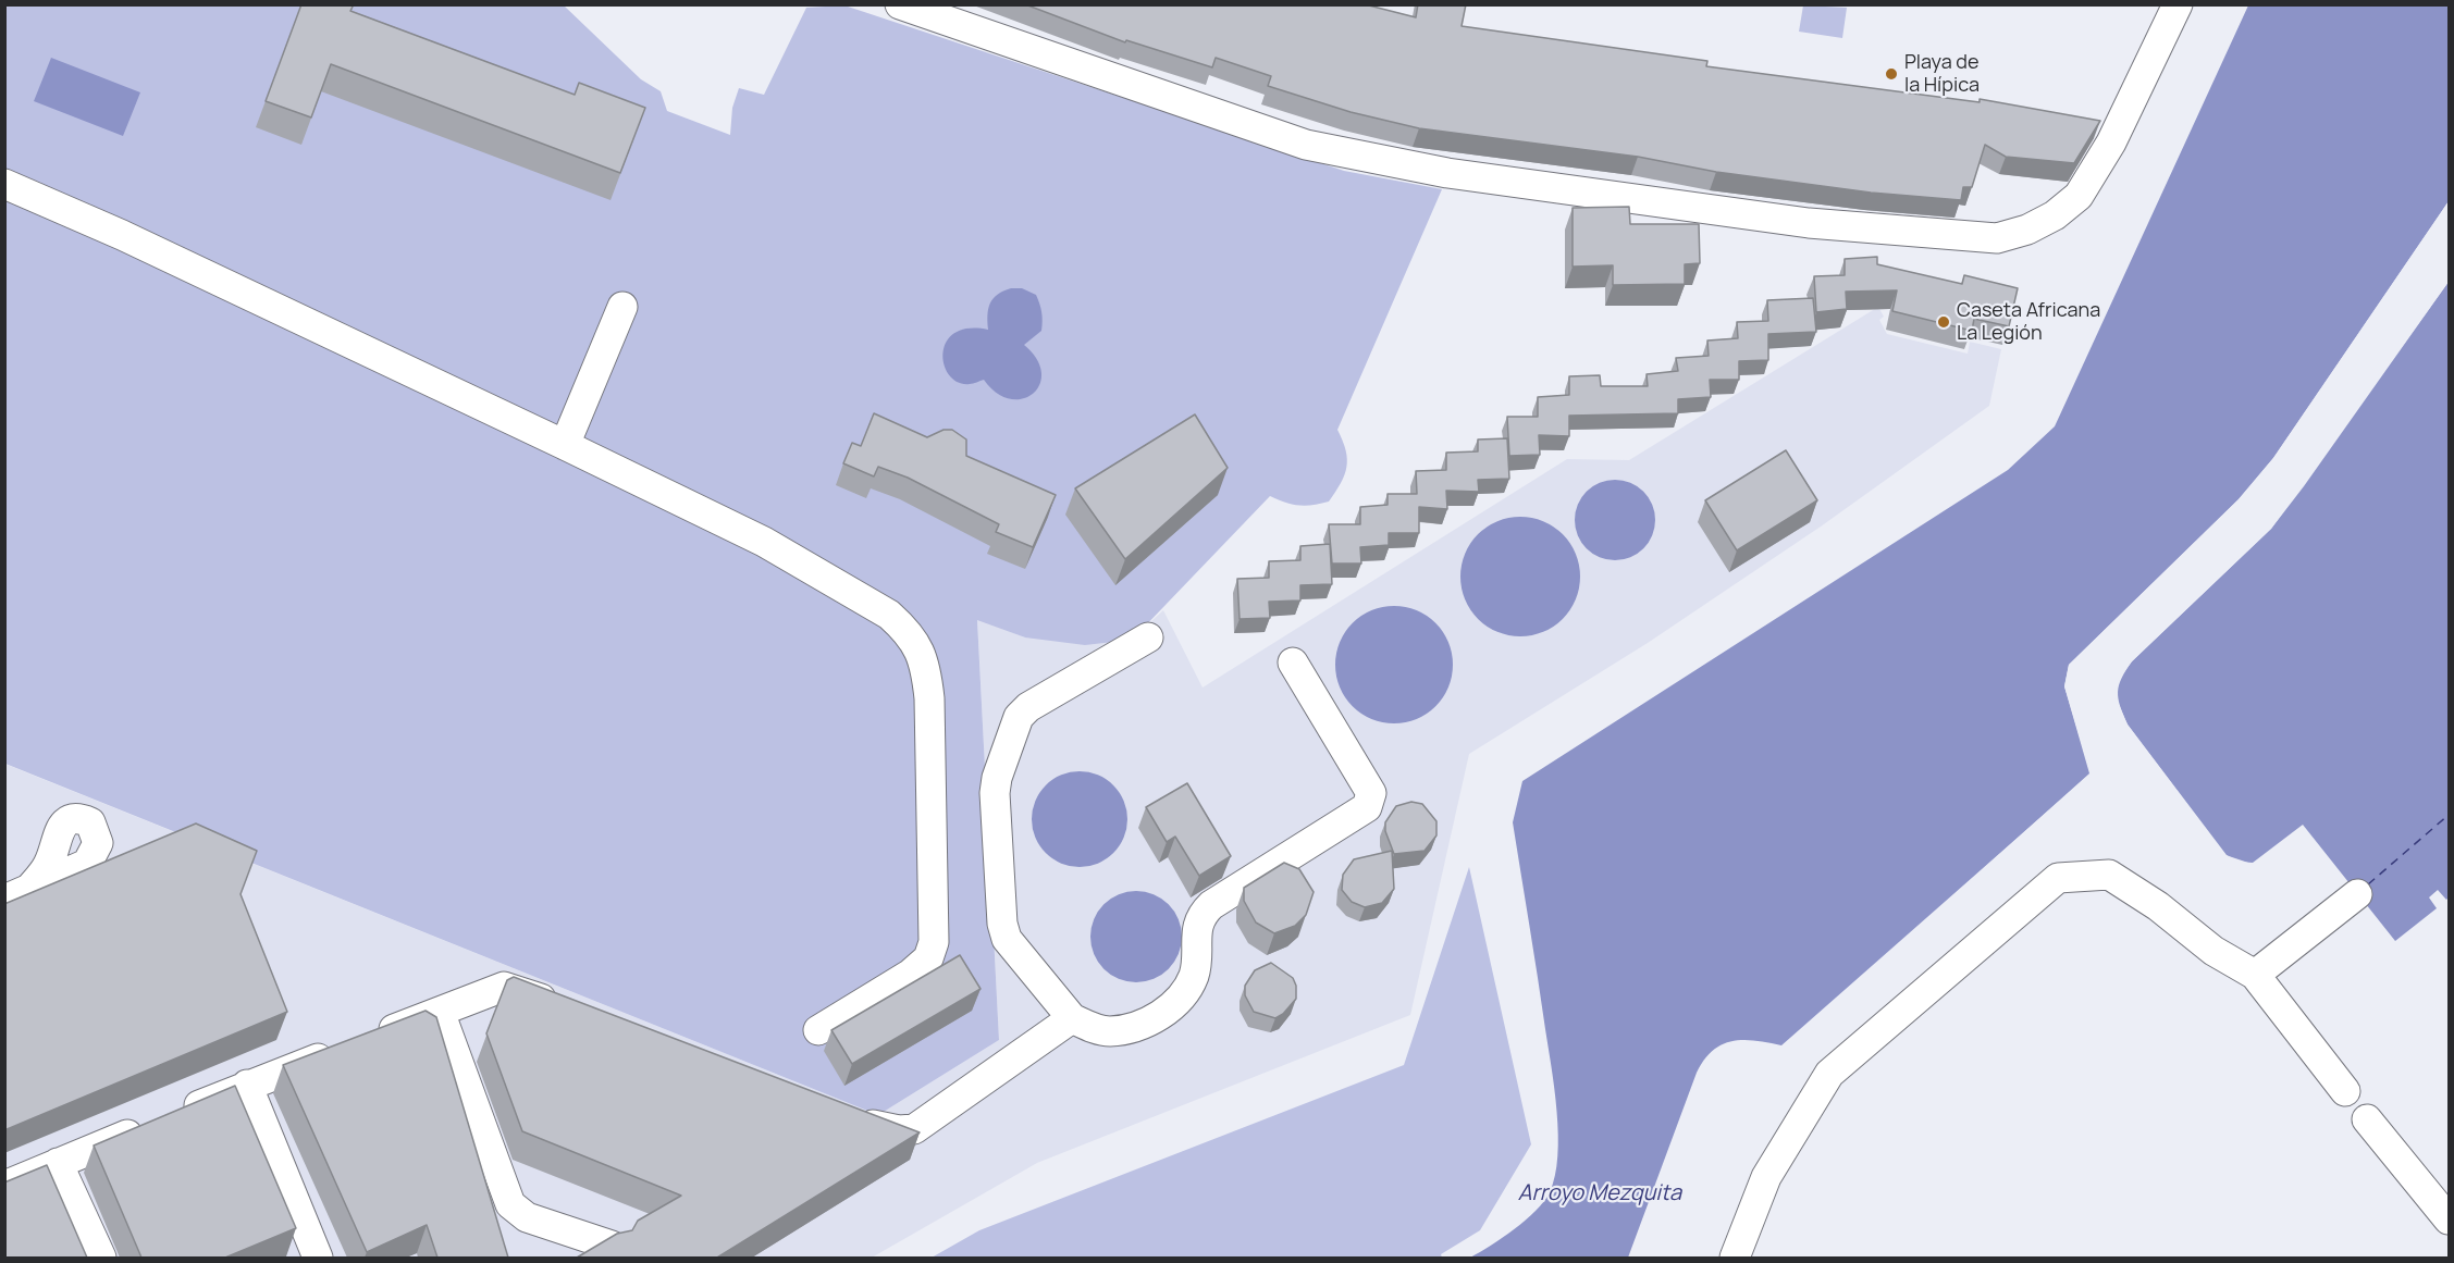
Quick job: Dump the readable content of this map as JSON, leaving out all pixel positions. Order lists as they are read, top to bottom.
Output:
{
  "water": ["Arroyo Mezquita"],
  "places": ["Playa de la Hípica", "Caseta Africana La Legión"]
}
